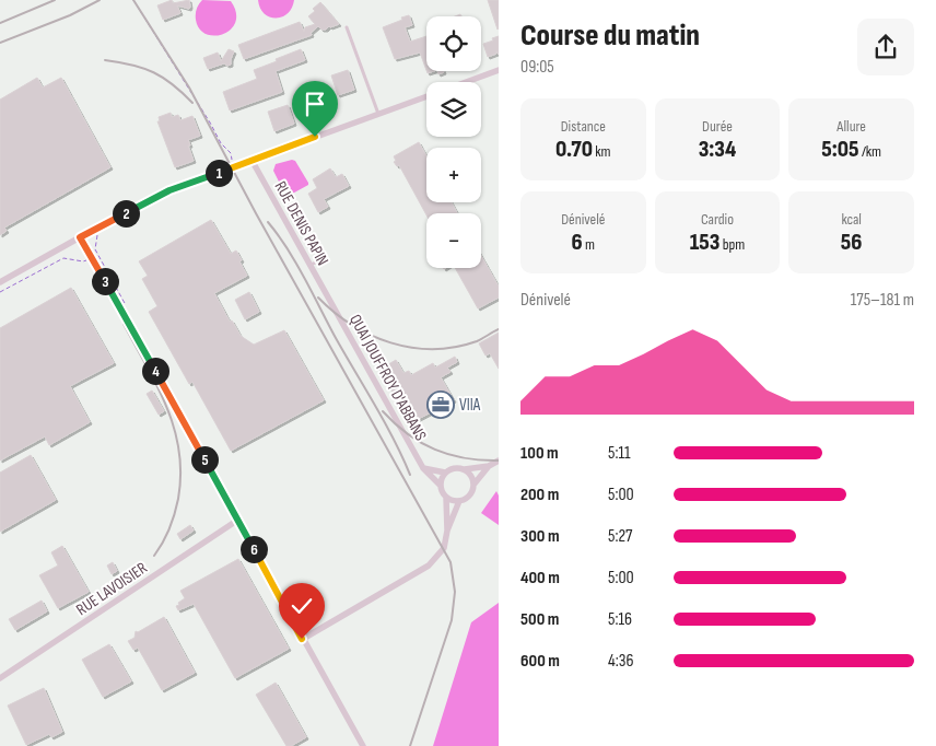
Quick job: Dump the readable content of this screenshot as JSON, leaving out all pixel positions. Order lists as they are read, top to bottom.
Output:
{
  "streets": {
    "street": ["RUE DENIS PAPIN", "QUAI JOUFFROY D'ABBANS", "RUE LAVOISIER"]
  },
  "crossings": [
    ["RUE DENIS PAPIN", "QUAI JOUFFROY D'ABBANS"]
  ],
  "places": {
    "office": ["VIIA"]
  },
  "page": {
    "heading": ["Course du matin", "09:05"],
    "map_buttons": ["+", "−"],
    "stats": [
      ["Distance", "0.70 km"],
      ["Durée", "3:34"],
      ["Allure", "5:05 /km"],
      ["Dénivelé", "6 m"],
      ["Cardio", "153 bpm"],
      ["kcal", "56"]
    ],
    "pins": [
      "1",
      "2",
      "3",
      "4",
      "5",
      "6"
    ],
    "chart": ["Dénivelé", "175–181 m"],
    "list": [
      {
        "name": "100 m",
        "note": "5:11"
      },
      {
        "name": "200 m",
        "note": "5:00"
      },
      {
        "name": "300 m",
        "note": "5:27"
      },
      {
        "name": "400 m",
        "note": "5:00"
      },
      {
        "name": "500 m",
        "note": "5:16"
      },
      {
        "name": "600 m",
        "note": "4:36"
      }
    ]
  }
}
